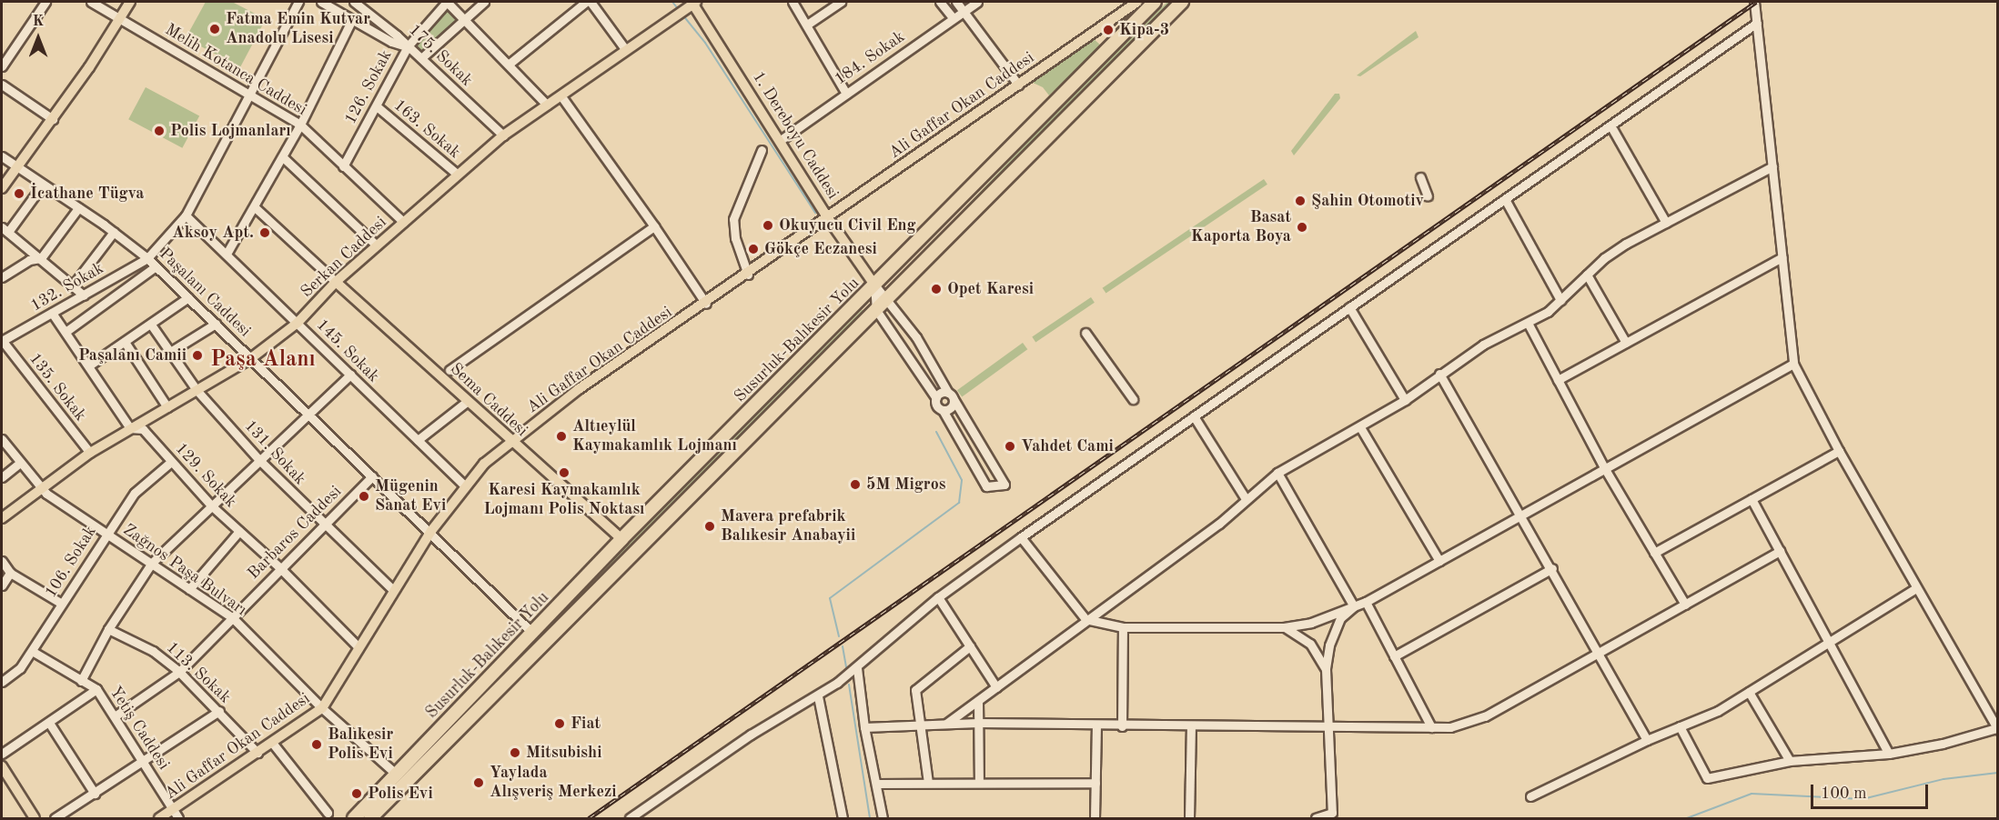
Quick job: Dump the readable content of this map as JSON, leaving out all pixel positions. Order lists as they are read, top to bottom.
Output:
{
  "streets": {
    "highway": ["Susurluk-Balıkesir Yolu"],
    "main road": [
      "Ali Gaffar Okan Caddesi",
      "1. Dereboyu Caddesi",
      "Serkan Caddesi",
      "Sema Caddesi"
    ],
    "street": [
      "175. Sokak",
      "184. Sokak",
      "Melih Kotanca Caddesi",
      "126. Sokak",
      "163. Sokak",
      "132. Sokak",
      "Paşalanı Caddesi",
      "145. Sokak",
      "135. Sokak",
      "131. Sokak",
      "129. Sokak",
      "Barbaros Caddesi",
      "106. Sokak",
      "Zağnos Paşa Bulvarı",
      "113. Sokak",
      "Yetiş Caddesi"
    ]
  },
  "crossings": [
    ["175. Sokak", "126. Sokak"],
    ["175. Sokak", "Serkan Caddesi"],
    ["184. Sokak", "1. Dereboyu Caddesi"],
    ["Melih Kotanca Caddesi", "126. Sokak"],
    ["Melih Kotanca Caddesi", "Serkan Caddesi"],
    ["Melih Kotanca Caddesi", "132. Sokak"],
    ["126. Sokak", "163. Sokak"],
    ["Ali Gaffar Okan Caddesi", "1. Dereboyu Caddesi"],
    ["Ali Gaffar Okan Caddesi", "Paşalanı Caddesi"],
    ["Ali Gaffar Okan Caddesi", "145. Sokak"],
    ["Ali Gaffar Okan Caddesi", "Sema Caddesi"],
    ["Ali Gaffar Okan Caddesi", "131. Sokak"],
    ["Ali Gaffar Okan Caddesi", "129. Sokak"],
    ["Ali Gaffar Okan Caddesi", "Zağnos Paşa Bulvarı"],
    ["Ali Gaffar Okan Caddesi", "113. Sokak"],
    ["Ali Gaffar Okan Caddesi", "Yetiş Caddesi"],
    ["163. Sokak", "Serkan Caddesi"],
    ["1. Dereboyu Caddesi", "Serkan Caddesi"],
    ["1. Dereboyu Caddesi", "Susurluk-Balıkesir Yolu"],
    ["Serkan Caddesi", "Paşalanı Caddesi"],
    ["Serkan Caddesi", "145. Sokak"],
    ["Serkan Caddesi", "135. Sokak"],
    ["Serkan Caddesi", "Sema Caddesi"],
    ["Serkan Caddesi", "131. Sokak"],
    ["Serkan Caddesi", "129. Sokak"],
    ["Serkan Caddesi", "Zağnos Paşa Bulvarı"],
    ["132. Sokak", "Paşalanı Caddesi"],
    ["132. Sokak", "145. Sokak"],
    ["132. Sokak", "135. Sokak"],
    ["Paşalanı Caddesi", "Susurluk-Balıkesir Yolu"],
    ["Paşalanı Caddesi", "Barbaros Caddesi"],
    ["Susurluk-Balıkesir Yolu", "Sema Caddesi"],
    ["Susurluk-Balıkesir Yolu", "Zağnos Paşa Bulvarı"],
    ["131. Sokak", "Barbaros Caddesi"],
    ["129. Sokak", "Barbaros Caddesi"],
    ["129. Sokak", "106. Sokak"],
    ["Barbaros Caddesi", "Zağnos Paşa Bulvarı"],
    ["Barbaros Caddesi", "113. Sokak"],
    ["Barbaros Caddesi", "Yetiş Caddesi"],
    ["106. Sokak", "Zağnos Paşa Bulvarı"],
    ["106. Sokak", "Yetiş Caddesi"]
  ],
  "districts": ["Paşa Alanı"],
  "places": [
    "Fatma Emin Kutvar Anadolu Lisesi",
    "Kipa-3",
    "Polis Lojmanları",
    "İcathane Tügva",
    "Şahin Otomotiv",
    "Okuyucu Civil Eng",
    "Basat Kaporta Boya",
    "Aksoy Apt.",
    "Gökçe Eczanesi",
    "Opet Karesi",
    "Paşalanı Camii",
    "Altıeylül Kaymakamlık Lojmanı",
    "Vahdet Cami",
    "Karesi Kaymakamlık Lojmanı Polis Noktası",
    "5M Migros",
    "Mügenin Sanat Evi",
    "Mavera prefabrik Balıkesir Anabayii",
    "Fiat",
    "Balıkesir Polis Evi",
    "Mitsubishi",
    "Yaylada Alışveriş Merkezi",
    "Polis Evi"
  ],
  "scale_bar": "100 m",
  "north": "top"
}
